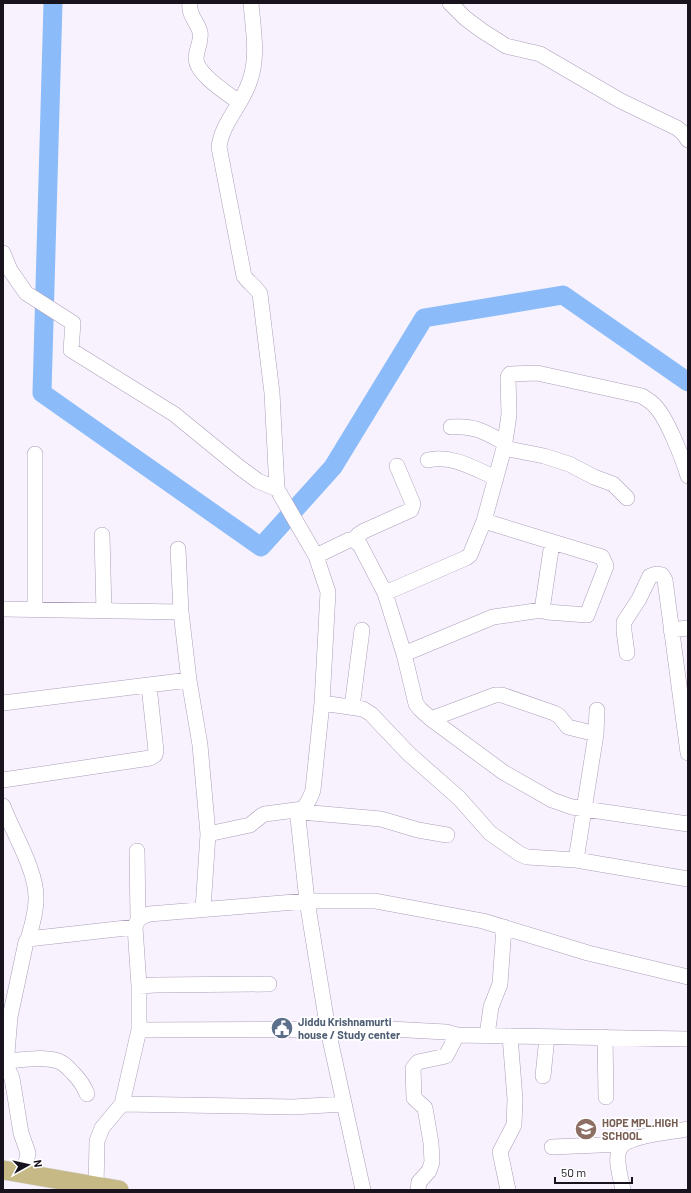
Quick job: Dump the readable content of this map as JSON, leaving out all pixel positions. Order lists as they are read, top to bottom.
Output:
{
  "places": {
    "public building": ["Jiddu Krishnamurti house / Study center"],
    "school or university": ["HOPE MPL.HIGH SCHOOL"]
  },
  "scale_bar": "50 m",
  "north": "right"
}
